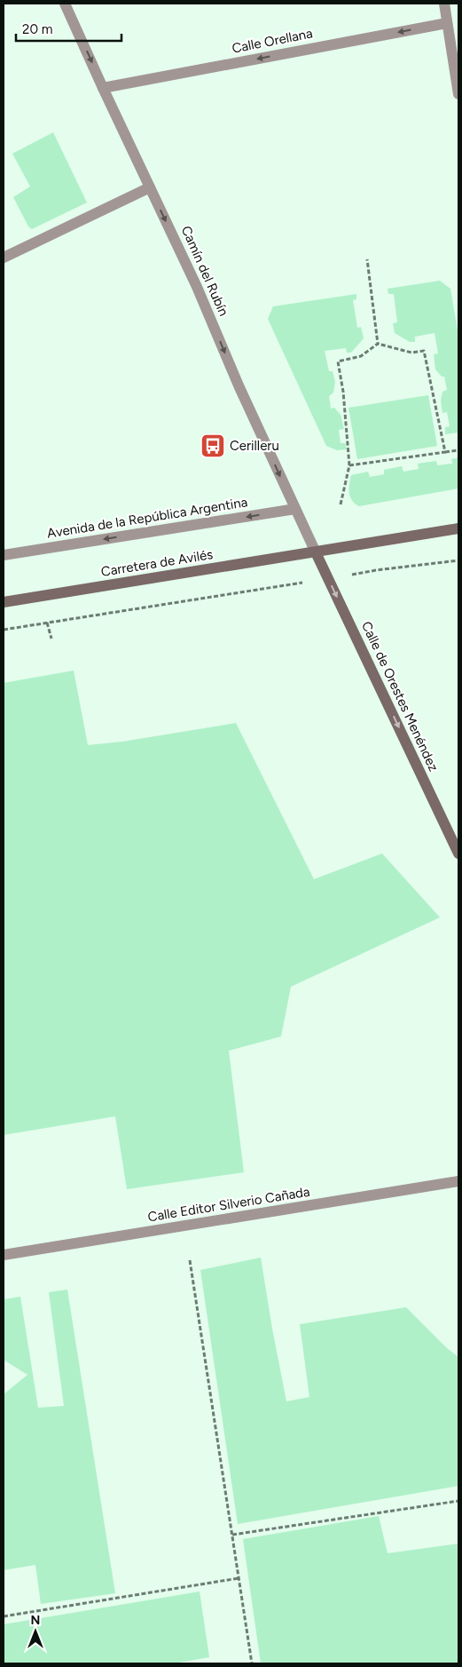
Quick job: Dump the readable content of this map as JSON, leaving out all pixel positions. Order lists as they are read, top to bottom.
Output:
{
  "streets": {
    "street": [
      "Calle Orellana",
      "Camín del Rubín",
      "Avenida de la República Argentina",
      "Carretera de Avilés",
      "Calle de Orestes Menéndez",
      "Calle Editor Silverio Cañada"
    ]
  },
  "crossings": [
    ["Calle Orellana", "Camín del Rubín"],
    ["Camín del Rubín", "Avenida de la República Argentina"],
    ["Camín del Rubín", "Carretera de Avilés"],
    ["Camín del Rubín", "Calle de Orestes Menéndez"],
    ["Carretera de Avilés", "Calle de Orestes Menéndez"]
  ],
  "one_way": [
    "Calle Orellana",
    "Camín del Rubín",
    "Avenida de la República Argentina",
    "Calle de Orestes Menéndez"
  ],
  "places": {
    "bus stop": ["Cerilleru"]
  },
  "scale_bar": "20 m",
  "north": "top"
}
